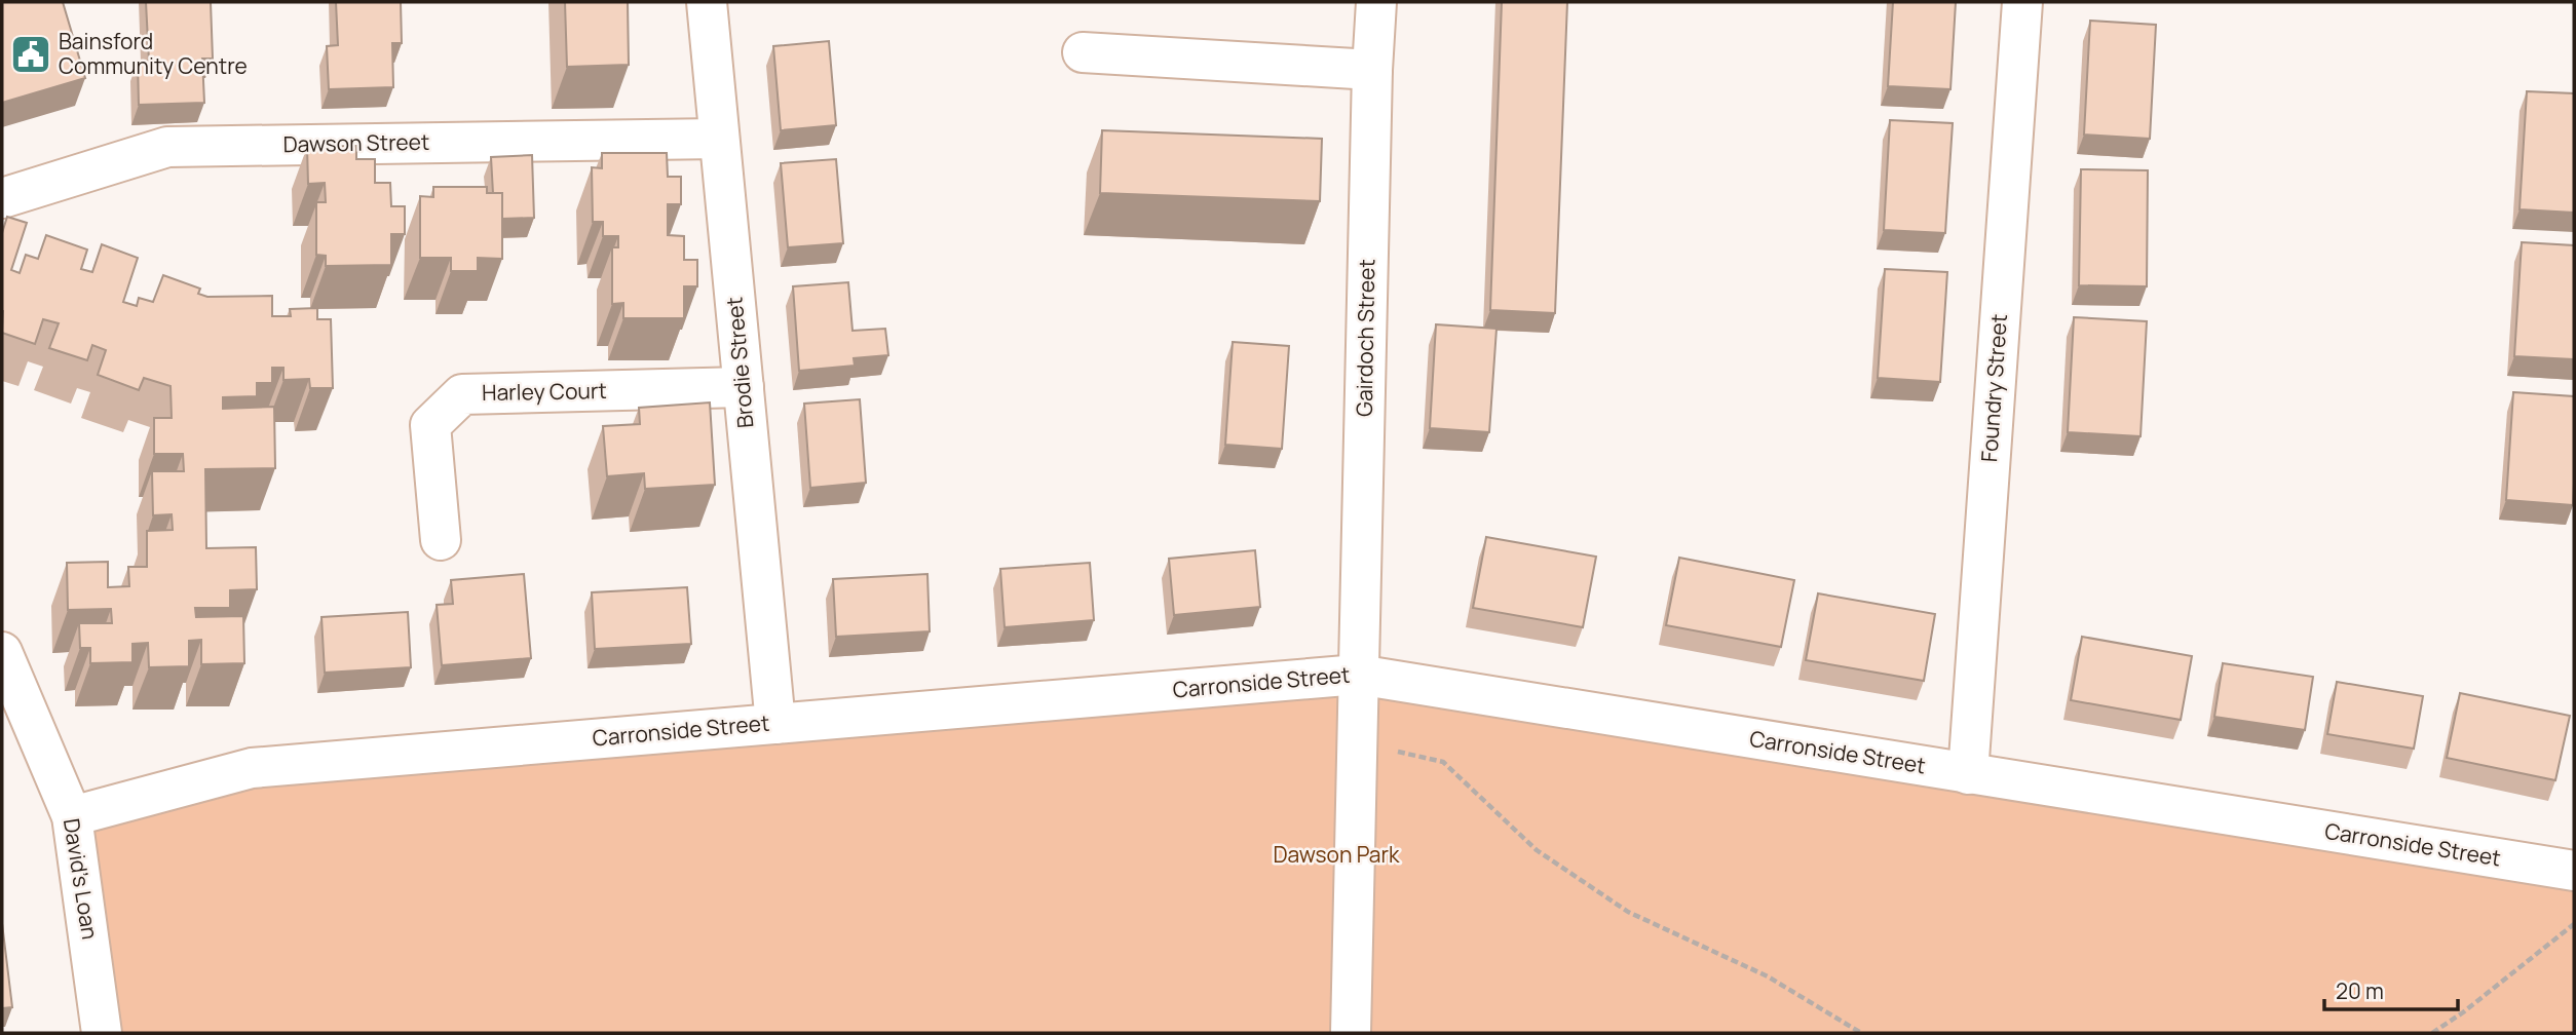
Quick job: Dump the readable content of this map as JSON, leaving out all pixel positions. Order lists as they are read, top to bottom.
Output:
{
  "streets": {
    "street": [
      "Dawson Street",
      "Gairdoch Street",
      "Brodie Street",
      "Foundry Street",
      "Harley Court",
      "Carronside Street",
      "David's Loan"
    ]
  },
  "crossings": [
    ["Dawson Street", "Brodie Street"],
    ["Gairdoch Street", "Carronside Street"],
    ["Brodie Street", "Harley Court"],
    ["Brodie Street", "Carronside Street"],
    ["Foundry Street", "Carronside Street"],
    ["Carronside Street", "David's Loan"]
  ],
  "parks": ["Dawson Park"],
  "places": {
    "public building": ["Bainsford Community Centre"]
  },
  "scale_bar": "20 m"
}
